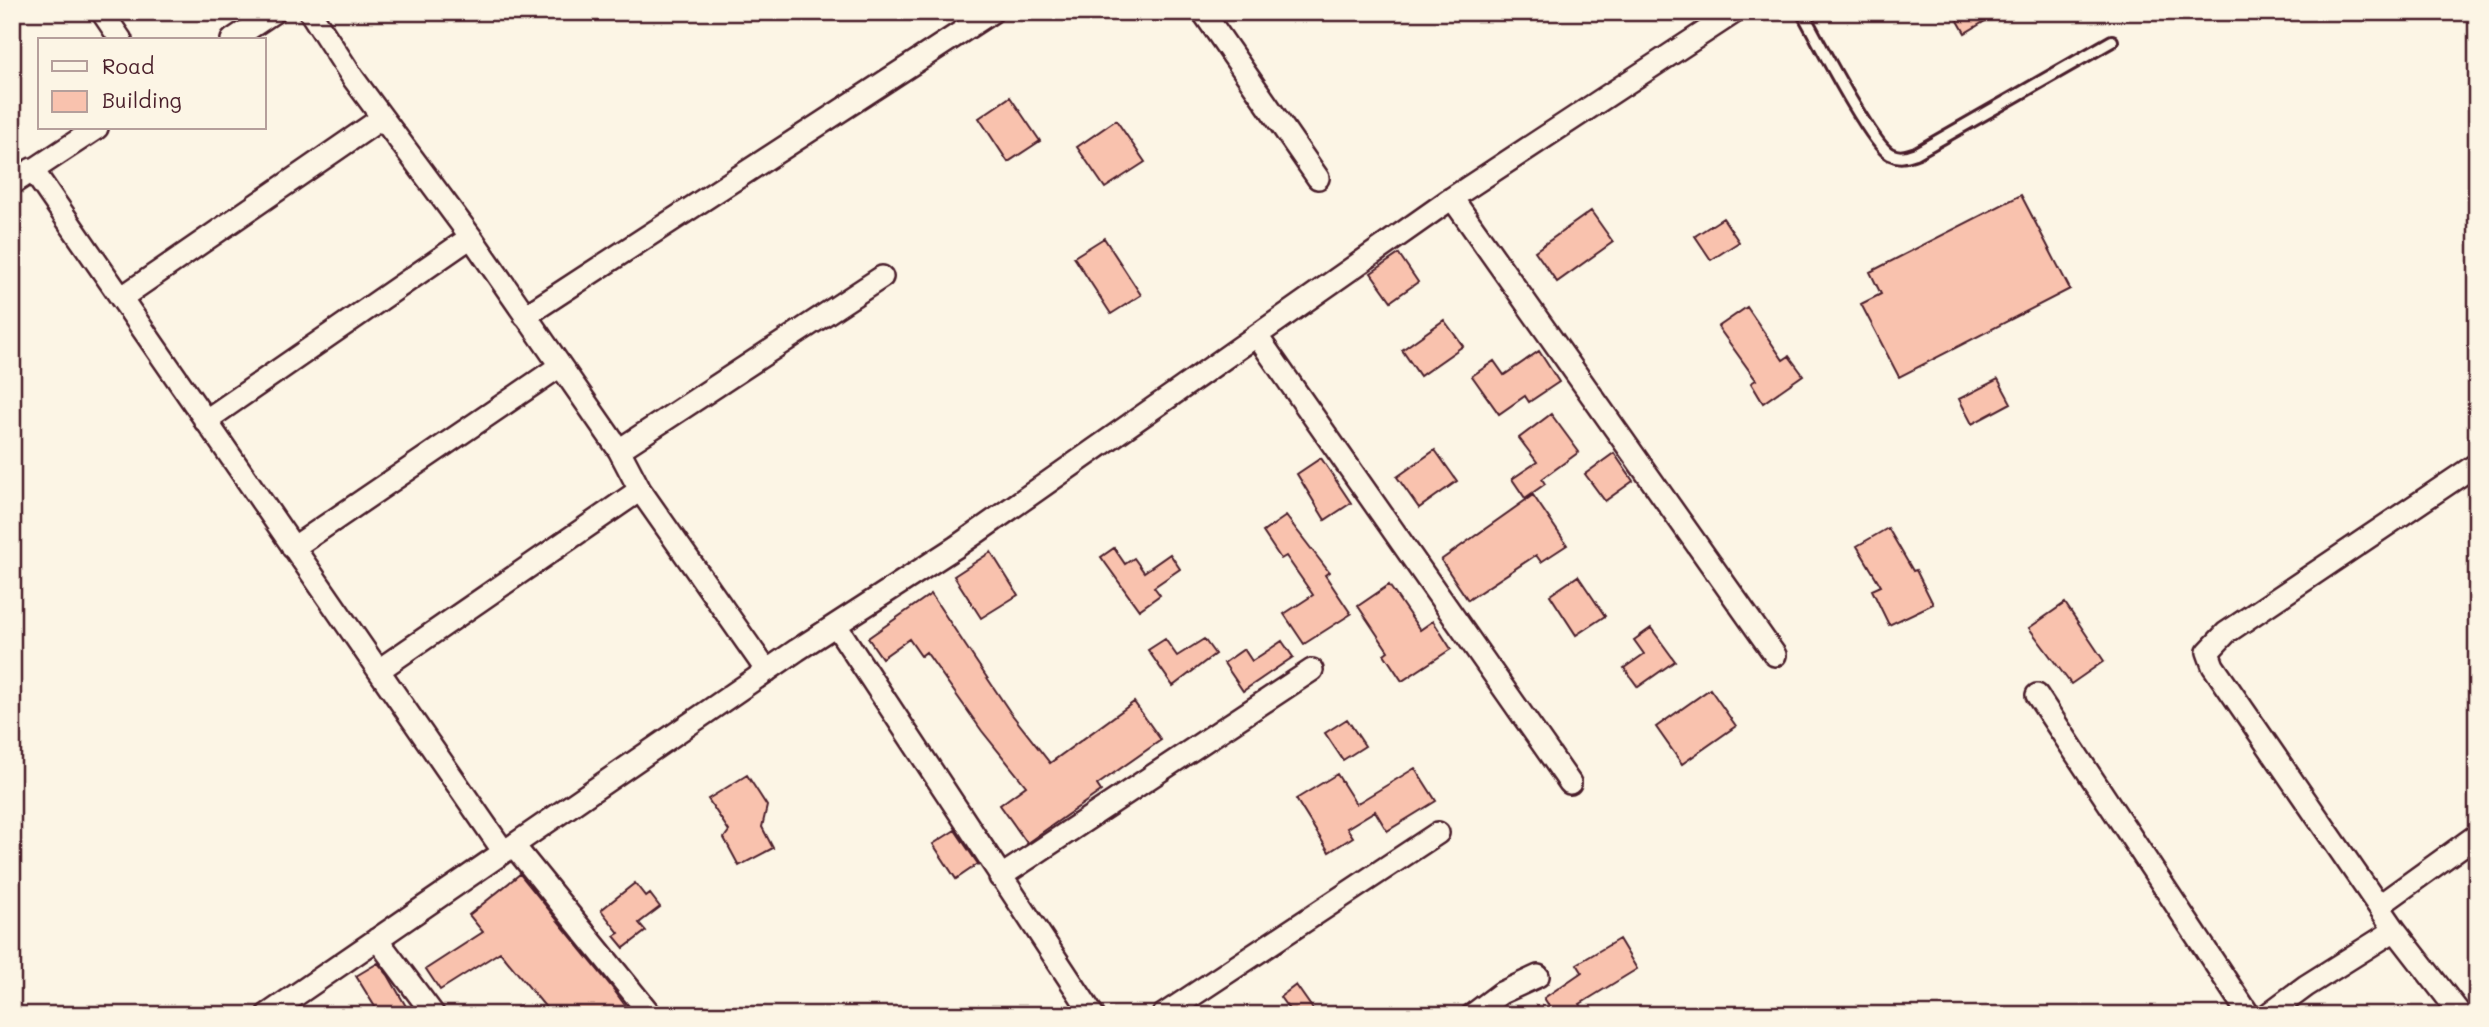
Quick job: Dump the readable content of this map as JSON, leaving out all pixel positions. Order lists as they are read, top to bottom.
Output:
{
  "legend": ["Road", "Building"]
}
